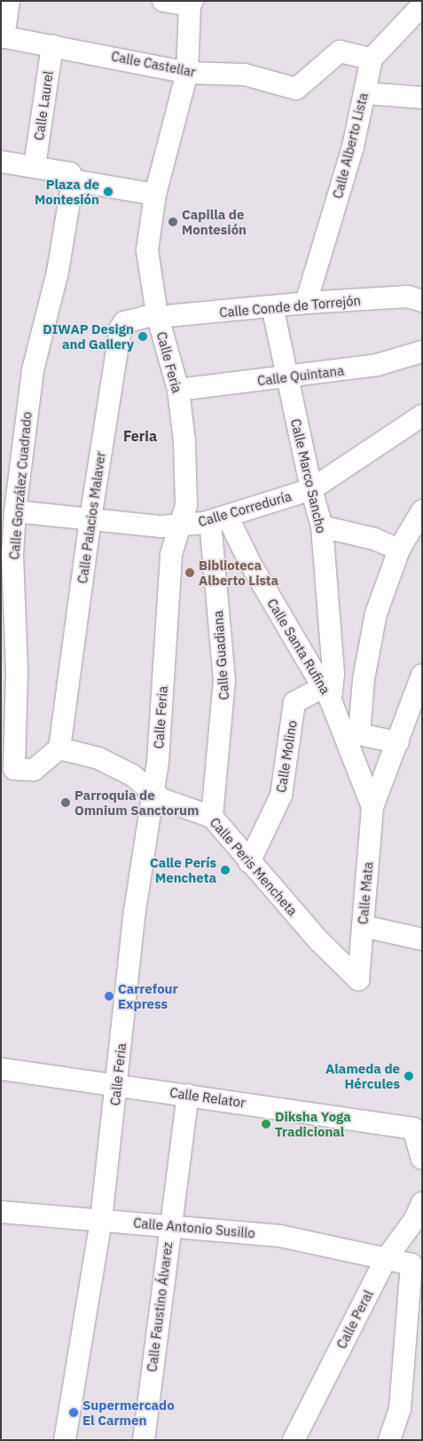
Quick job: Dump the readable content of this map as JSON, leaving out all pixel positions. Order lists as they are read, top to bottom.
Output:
{
  "streets": {
    "street": [
      "Calle Castellar",
      "Calle Laurel",
      "Calle Alberto Lista",
      "Calle Conde de Torrejón",
      "Calle Feria",
      "Calle Quintana",
      "Calle Marco Sancho",
      "Calle González Cuadrado",
      "Calle Correduría",
      "Calle Palacios Malaver",
      "Calle Santa Rufina",
      "Calle Guadiana",
      "Calle Molino",
      "Calle Peris Mencheta",
      "Calle Mata",
      "Calle Relator",
      "Calle Antonio Susillo",
      "Calle Faustino Álvarez",
      "Calle Peral"
    ]
  },
  "crossings": [
    ["Calle Castellar", "Calle Laurel"],
    ["Calle Castellar", "Calle Alberto Lista"],
    ["Calle Castellar", "Calle Feria"],
    ["Calle Alberto Lista", "Calle Conde de Torrejón"],
    ["Calle Conde de Torrejón", "Calle Feria"],
    ["Calle Conde de Torrejón", "Calle Marco Sancho"],
    ["Calle Conde de Torrejón", "Calle Palacios Malaver"],
    ["Calle Feria", "Calle Quintana"],
    ["Calle Feria", "Calle Correduría"],
    ["Calle Feria", "Calle Palacios Malaver"],
    ["Calle Feria", "Calle Peris Mencheta"],
    ["Calle Feria", "Calle Relator"],
    ["Calle Feria", "Calle Antonio Susillo"],
    ["Calle Quintana", "Calle Marco Sancho"],
    ["Calle Marco Sancho", "Calle Correduría"],
    ["Calle Marco Sancho", "Calle Santa Rufina"],
    ["Calle Marco Sancho", "Calle Molino"],
    ["Calle González Cuadrado", "Calle Correduría"],
    ["Calle González Cuadrado", "Calle Palacios Malaver"],
    ["Calle González Cuadrado", "Calle Peris Mencheta"],
    ["Calle Correduría", "Calle Palacios Malaver"],
    ["Calle Correduría", "Calle Santa Rufina"],
    ["Calle Correduría", "Calle Guadiana"],
    ["Calle Palacios Malaver", "Calle Peris Mencheta"],
    ["Calle Santa Rufina", "Calle Guadiana"],
    ["Calle Santa Rufina", "Calle Molino"],
    ["Calle Santa Rufina", "Calle Mata"],
    ["Calle Guadiana", "Calle Peris Mencheta"],
    ["Calle Molino", "Calle Peris Mencheta"],
    ["Calle Peris Mencheta", "Calle Mata"],
    ["Calle Relator", "Calle Faustino Álvarez"],
    ["Calle Antonio Susillo", "Calle Faustino Álvarez"],
    ["Calle Antonio Susillo", "Calle Peral"]
  ],
  "districts": ["Feria"],
  "places": [
    "Plaza de Montesión",
    "Capilla de Montesión",
    "DIWAP Design and Gallery",
    "Biblioteca Alberto Lista",
    "Parroquia de Omnium Sanctorum",
    "Calle Perís Mencheta",
    "Carrefour Express",
    "Alameda de Hércules",
    "Diksha Yoga Tradicional",
    "Supermercado El Carmen"
  ]
}
